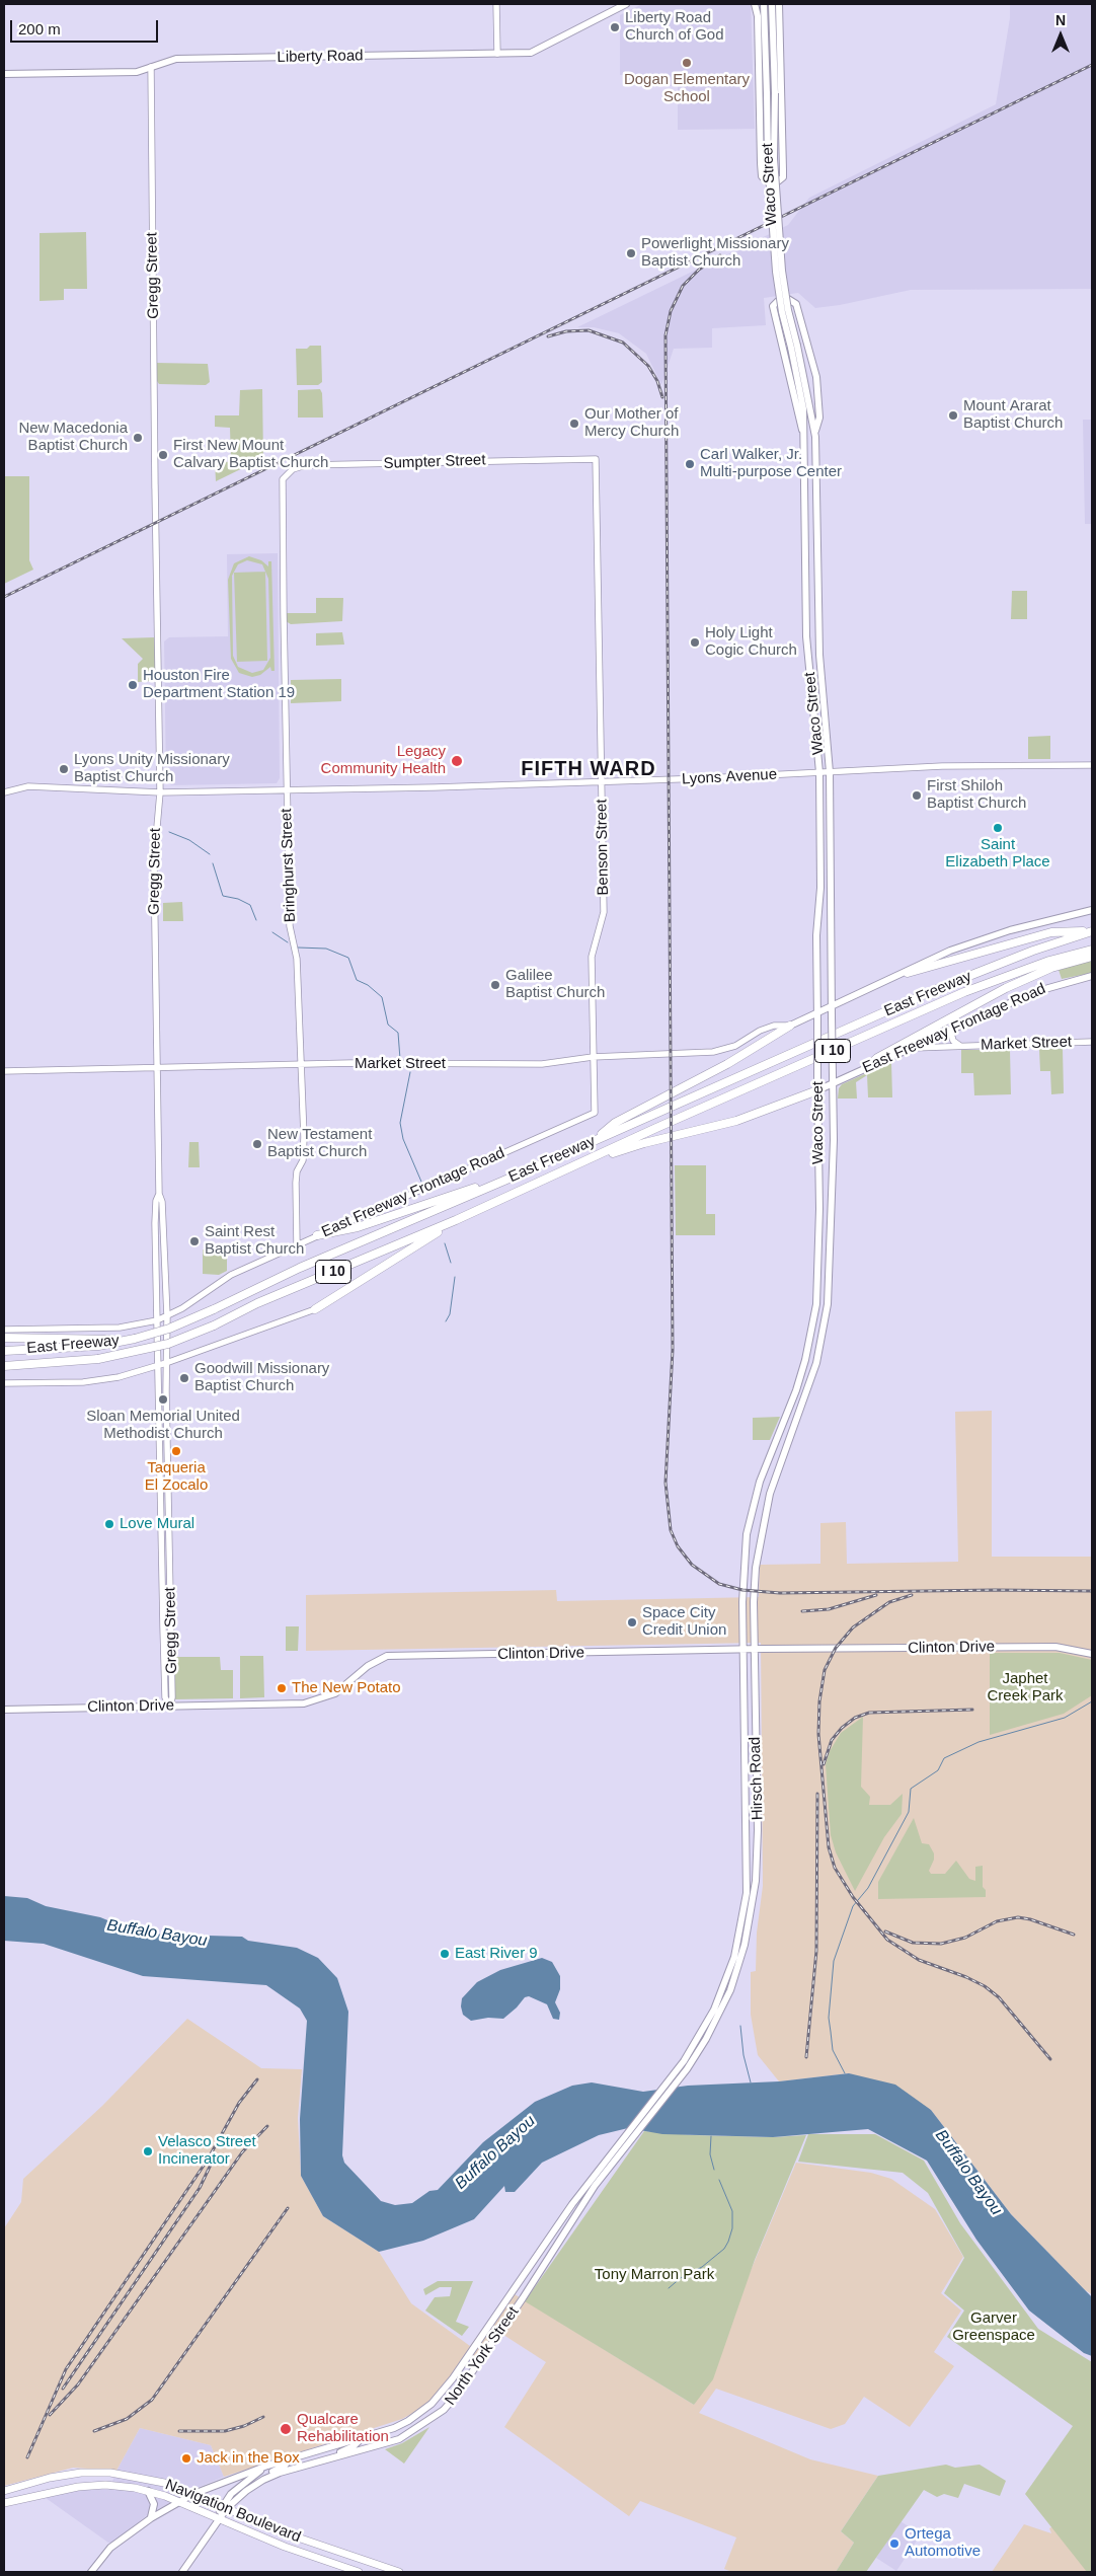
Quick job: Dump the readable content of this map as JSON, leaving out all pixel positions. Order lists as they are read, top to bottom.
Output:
{
  "streets": {
    "highway": ["East Freeway", "I 10"],
    "main road": [
      "Liberty Road",
      "Waco Street",
      "East Freeway Frontage Road",
      "Clinton Drive",
      "Hirsch Road",
      "North York Street",
      "Navigation Boulevard"
    ],
    "street": [
      "Gregg Street",
      "Sumpter Street",
      "Lyons Avenue",
      "Benson Street",
      "Bringhurst Street",
      "Market Street"
    ]
  },
  "crossings": [
    ["Liberty Road", "Gregg Street"],
    ["Waco Street", "Lyons Avenue"],
    ["Waco Street", "East Freeway Frontage Road"],
    ["Waco Street", "Hirsch Road"],
    ["Gregg Street", "Lyons Avenue"],
    ["Gregg Street", "East Freeway Frontage Road"],
    ["Gregg Street", "Market Street"],
    ["Gregg Street", "Clinton Drive"],
    ["Sumpter Street", "Benson Street"],
    ["Sumpter Street", "Bringhurst Street"],
    ["Lyons Avenue", "Benson Street"],
    ["Lyons Avenue", "Bringhurst Street"],
    ["Benson Street", "East Freeway Frontage Road"],
    ["Benson Street", "Market Street"],
    ["Bringhurst Street", "East Freeway Frontage Road"],
    ["Bringhurst Street", "Market Street"],
    ["East Freeway Frontage Road", "Market Street"],
    ["Clinton Drive", "Hirsch Road"],
    ["Hirsch Road", "North York Street"],
    ["North York Street", "Navigation Boulevard"]
  ],
  "districts": ["FIFTH WARD"],
  "water": ["Buffalo Bayou"],
  "parks": ["Japhet Creek Park", "Tony Marron Park", "Garver Greenspace"],
  "places": [
    "Liberty Road Church of God",
    "Dogan Elementary School",
    "Powerlight Missionary Baptist Church",
    "Mount Ararat Baptist Church",
    "Our Mother of Mercy Church",
    "New Macedonia Baptist Church",
    "First New Mount Calvary Baptist Church",
    "Carl Walker, Jr. Multi-purpose Center",
    "Holy Light Cogic Church",
    "Houston Fire Department Station 19",
    "Legacy Community Health",
    "Lyons Unity Missionary Baptist Church",
    "First Shiloh Baptist Church",
    "Saint Elizabeth Place",
    "Galilee Baptist Church",
    "New Testament Baptist Church",
    "Saint Rest Baptist Church",
    "Goodwill Missionary Baptist Church",
    "Sloan Memorial United Methodist Church",
    "Taqueria El Zocalo",
    "Love Mural",
    "Space City Credit Union",
    "The New Potato",
    "East River 9",
    "Velasco Street Incinerator",
    "Qualcare Rehabilitation",
    "Jack in the Box",
    "Ortega Automotive"
  ],
  "scale_bar": "200 m",
  "north": "top"
}
